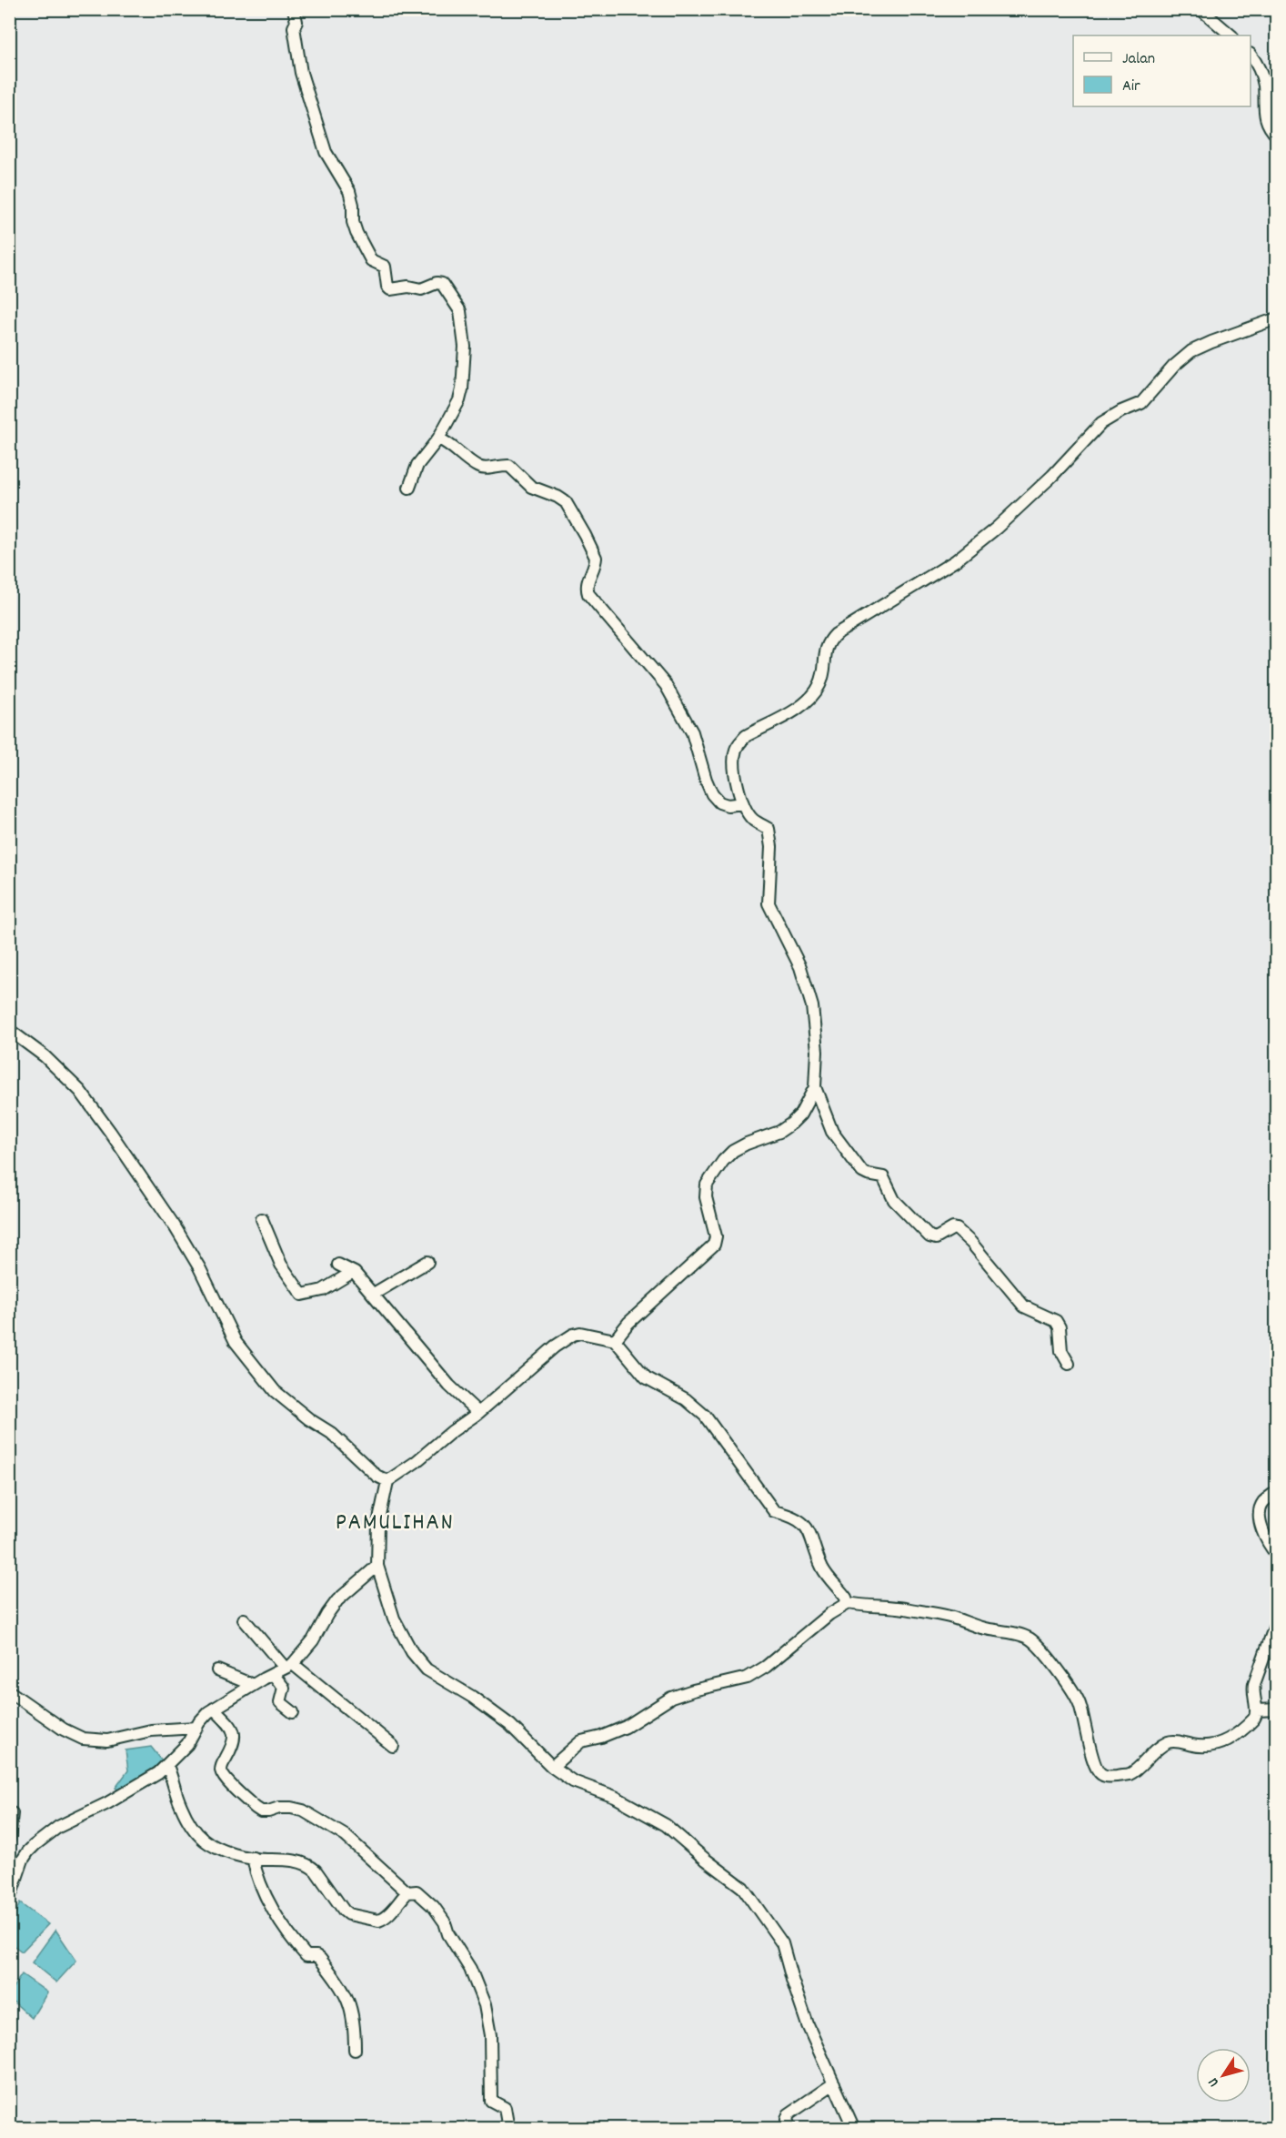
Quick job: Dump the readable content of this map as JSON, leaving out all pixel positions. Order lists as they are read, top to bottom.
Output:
{
  "districts": ["PAMULIHAN"],
  "legend": ["Jalan", "Air"],
  "north": "bottom left"
}
